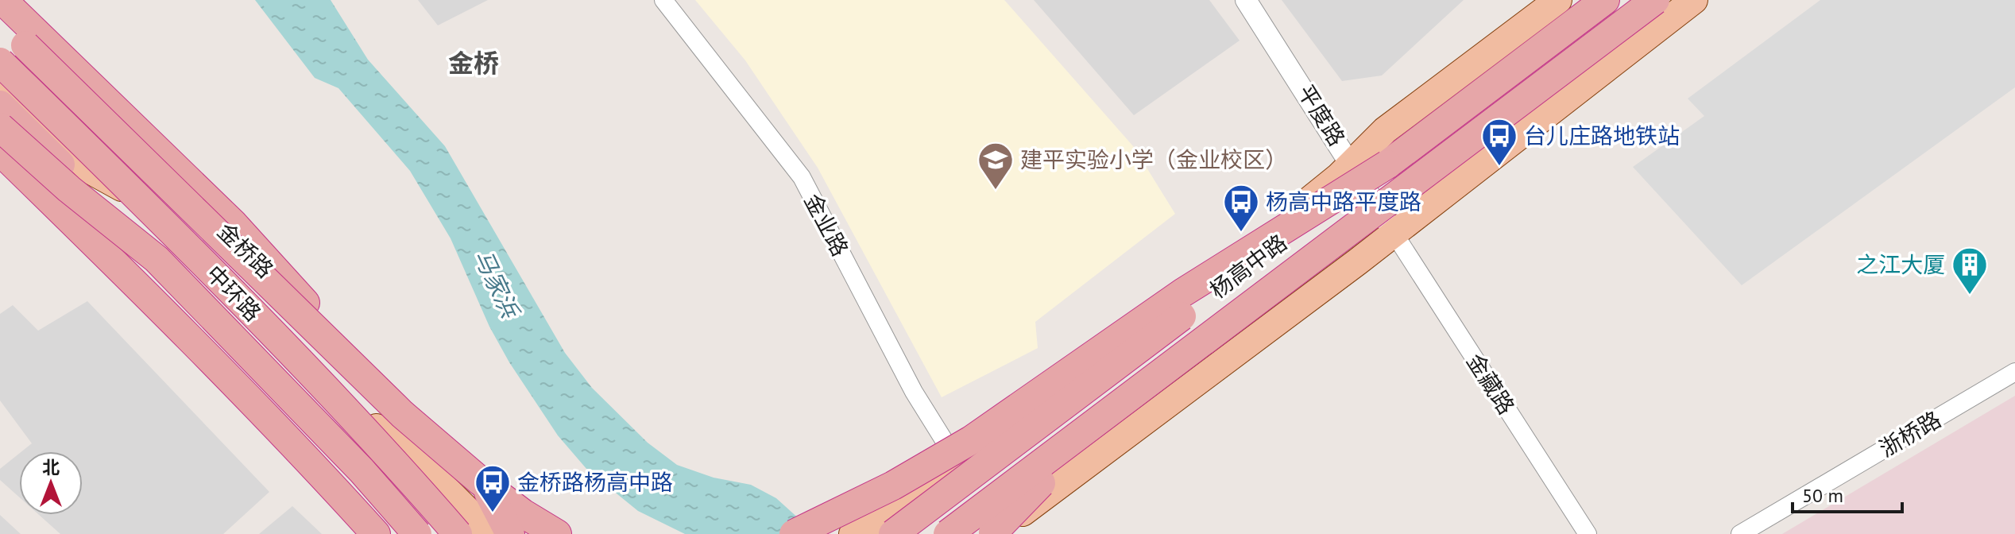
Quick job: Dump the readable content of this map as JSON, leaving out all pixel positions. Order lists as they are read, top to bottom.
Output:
{
  "streets": {
    "highway": ["杨高中路", "中环路"],
    "main road": ["金桥路"],
    "street": [
      "平度路",
      "金业路",
      "金藏路",
      "浙桥路"
    ]
  },
  "crossings": [
    ["平度路", "杨高中路"],
    ["平度路", "金藏路"],
    ["金业路", "杨高中路"],
    ["金桥路", "中环路"]
  ],
  "districts": ["金桥"],
  "water": ["马家浜"],
  "places": {
    "bus stop": ["台儿庄路地铁站", "杨高中路平度路", "金桥路杨高中路"],
    "school or university": ["建平实验小学（金业校区）"],
    "building": ["之江大厦"]
  },
  "scale_bar": "50 m",
  "north": "top"
}
